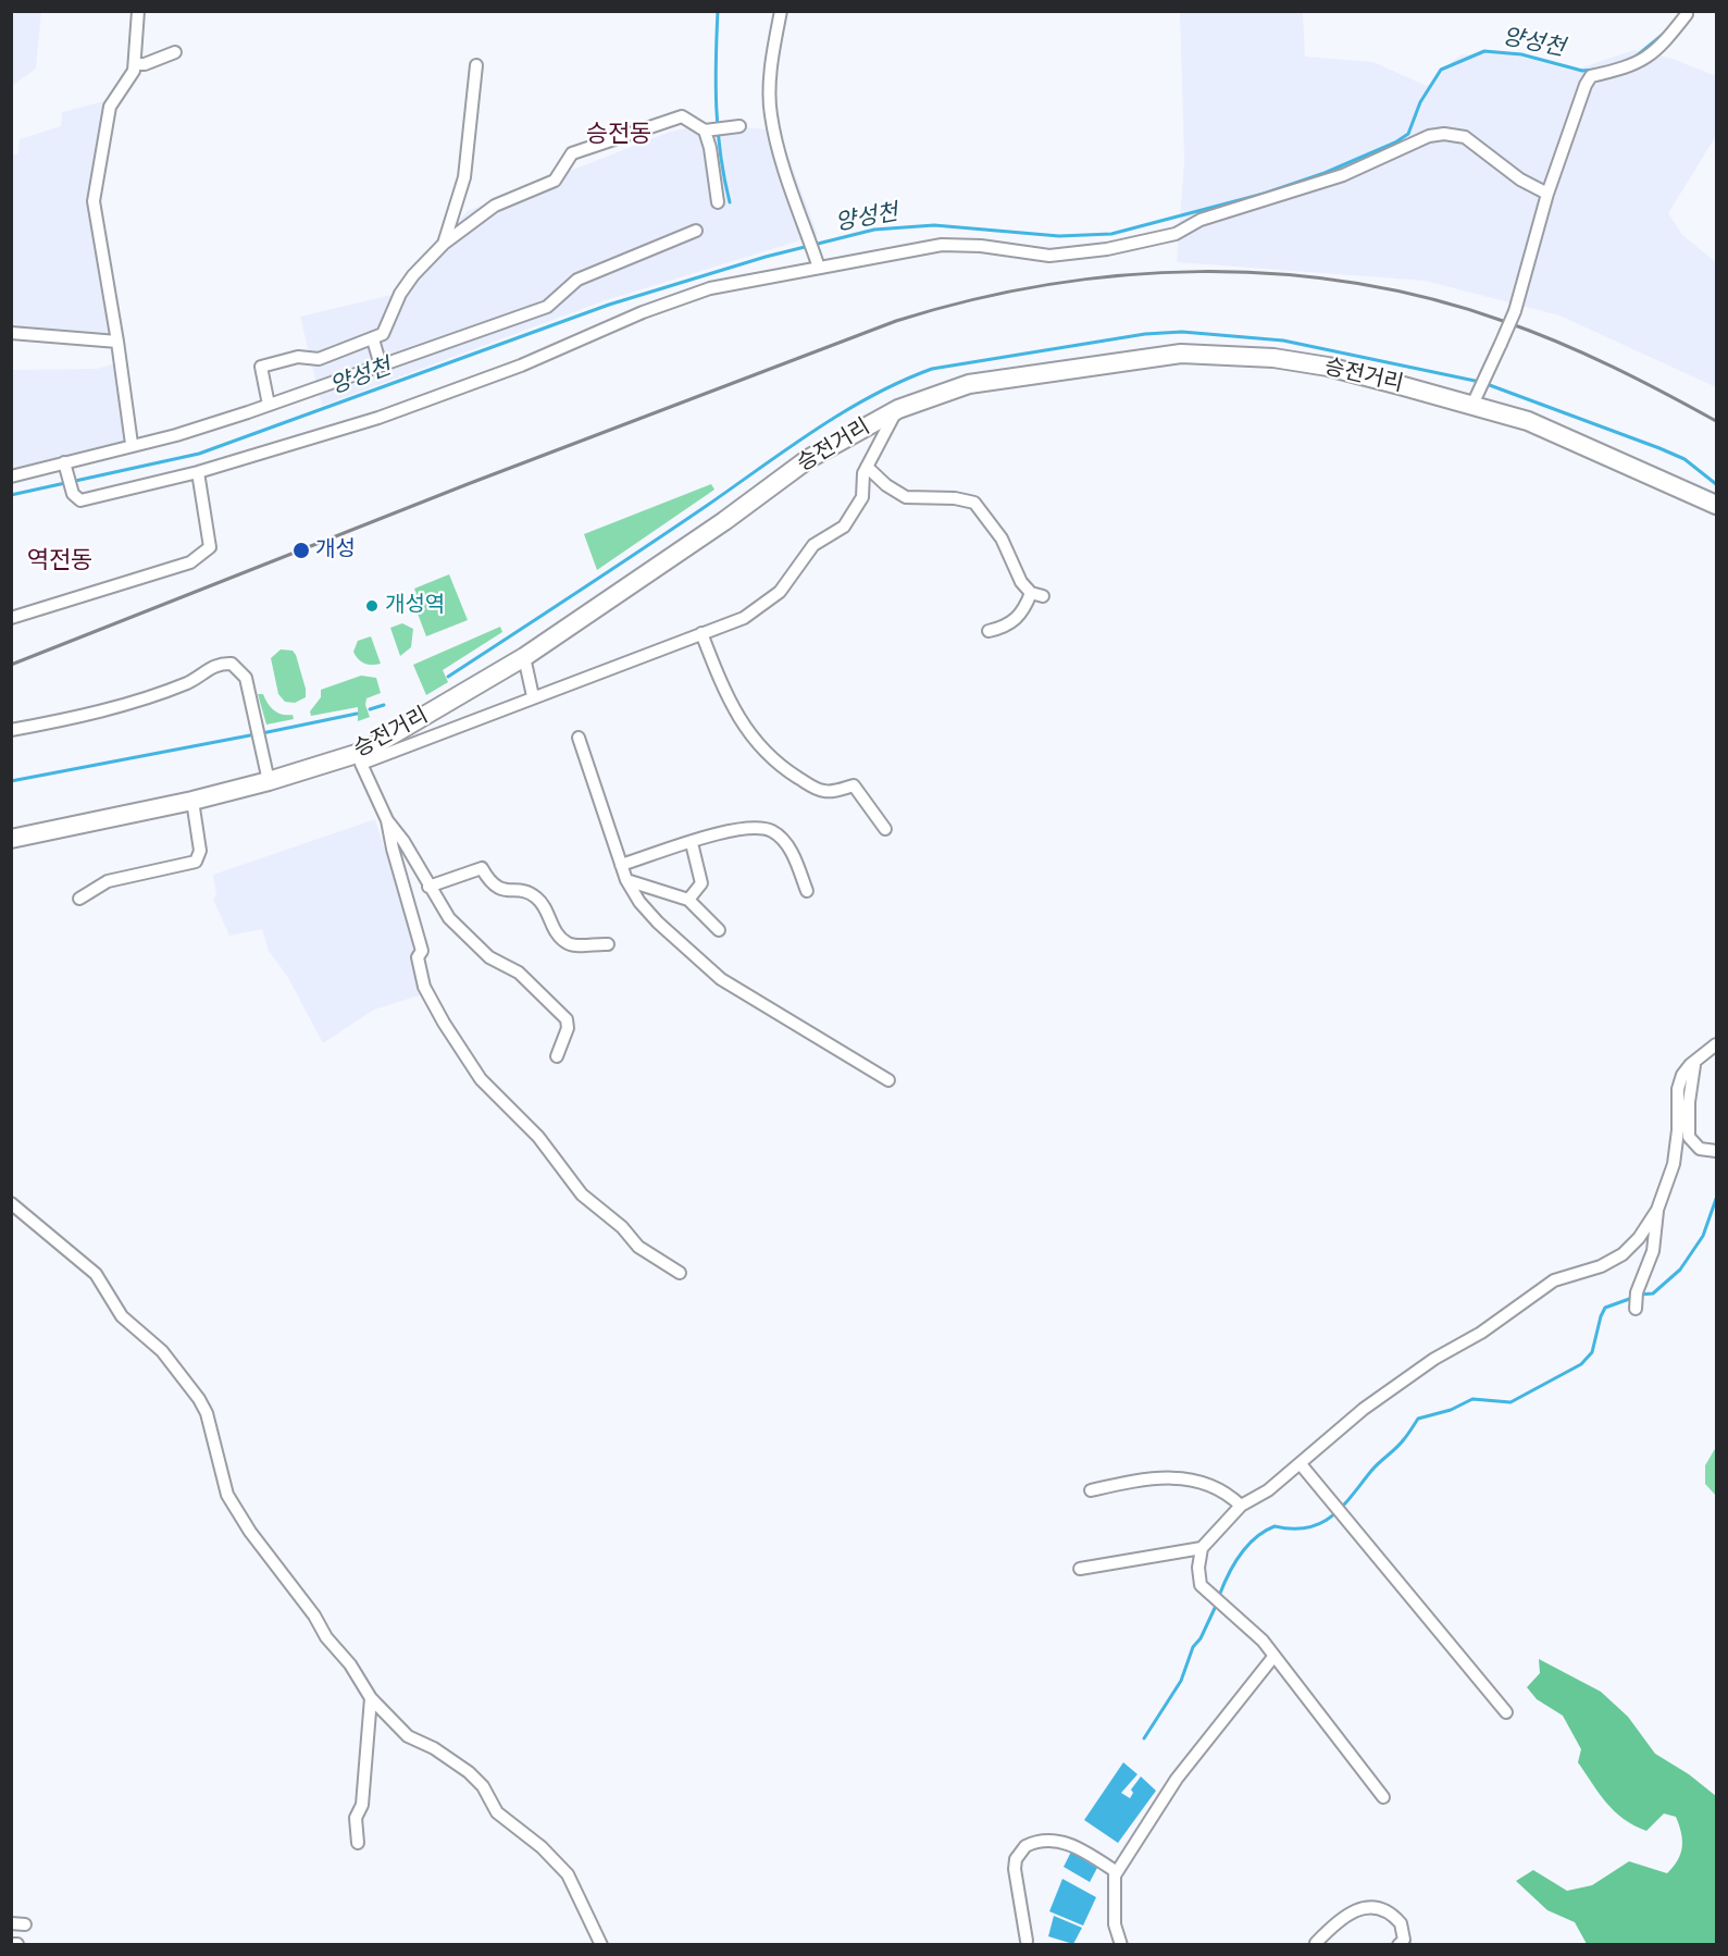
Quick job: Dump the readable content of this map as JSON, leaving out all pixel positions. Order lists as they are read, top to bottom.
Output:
{
  "streets": {
    "main road": ["승전거리"]
  },
  "districts": ["승전동", "역전동"],
  "water": ["양성천"],
  "places": ["개성", "개성역"]
}
